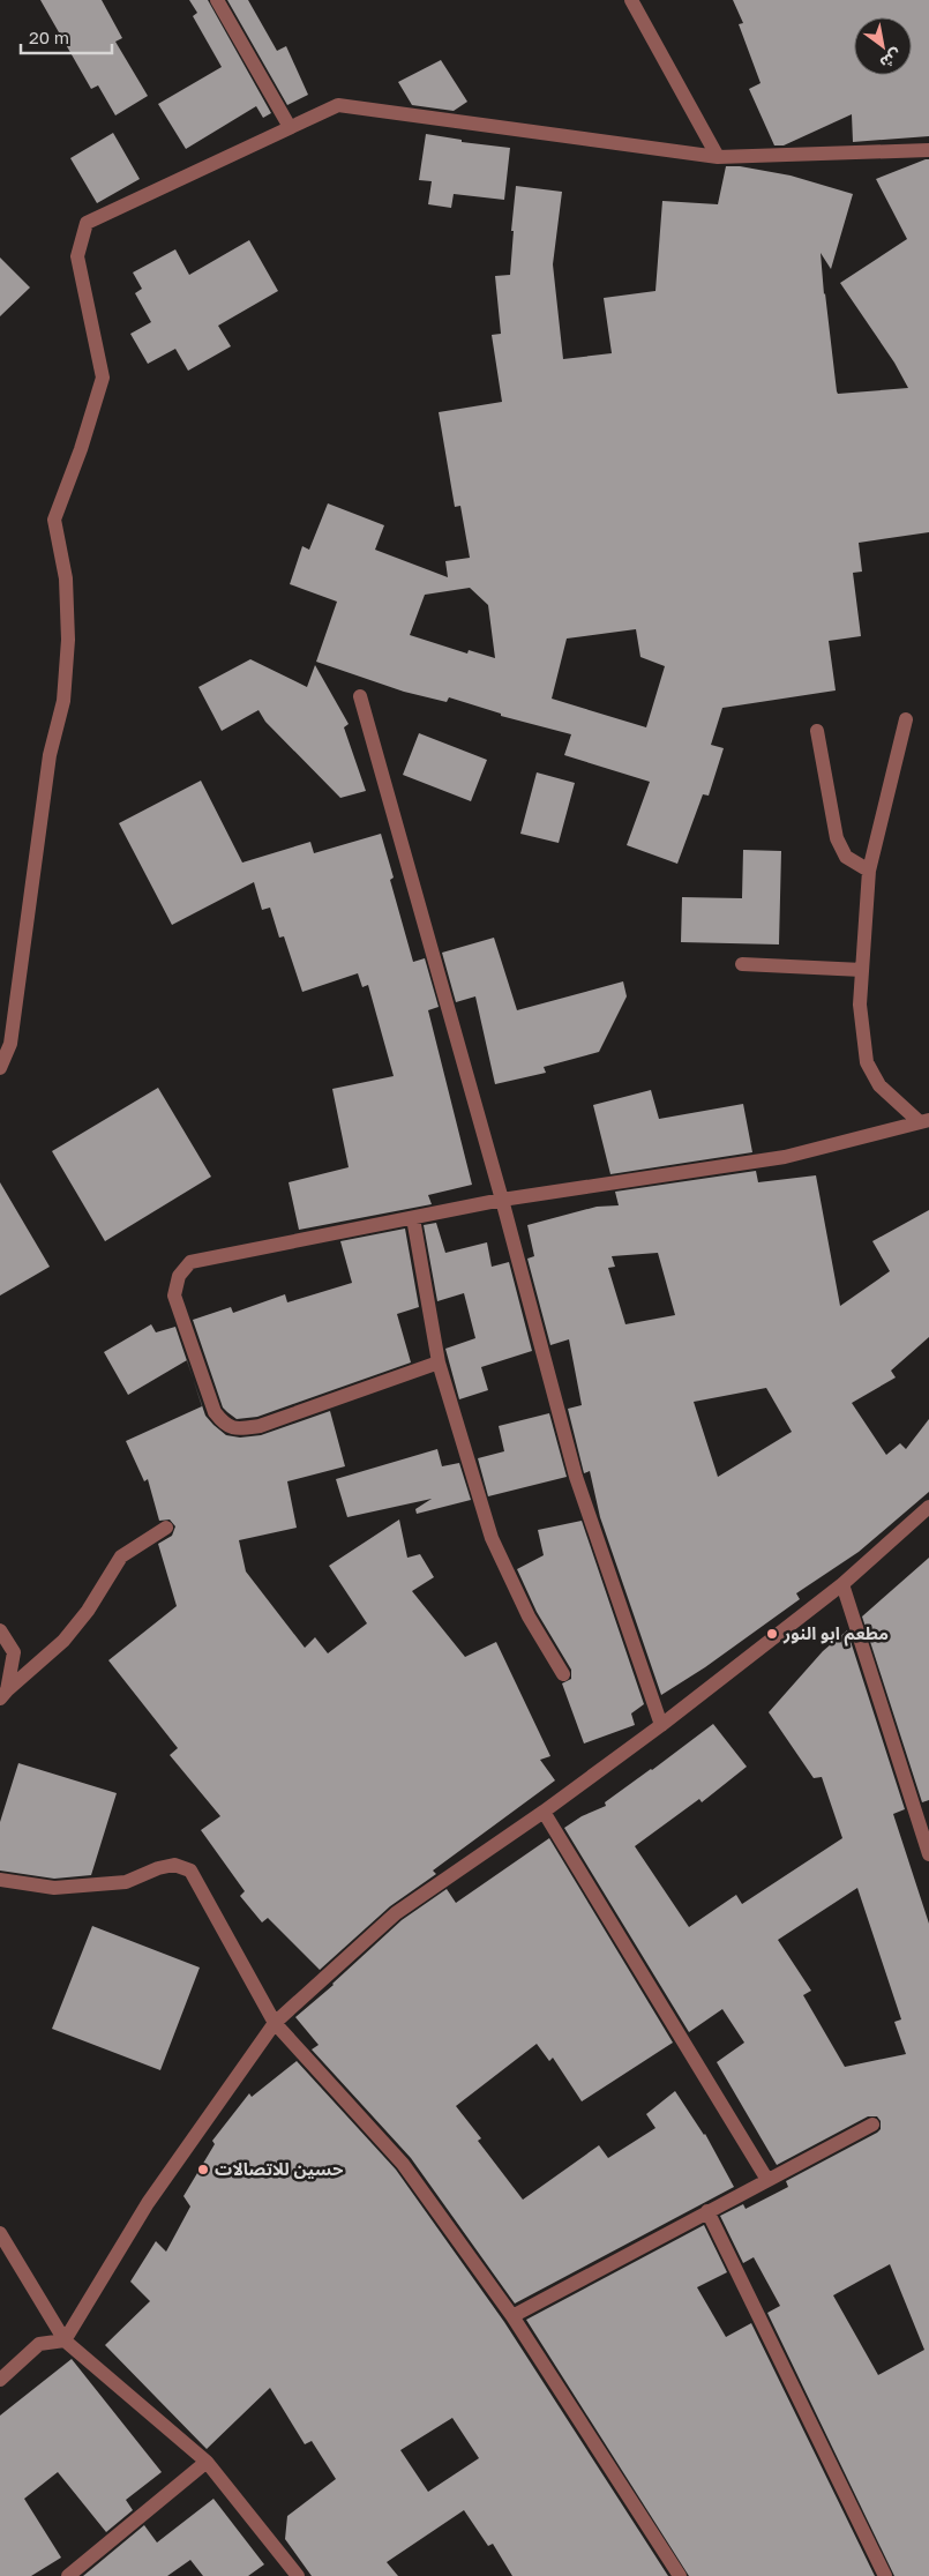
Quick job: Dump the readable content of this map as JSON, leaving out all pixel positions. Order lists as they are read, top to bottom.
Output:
{
  "places": ["مطعم ابو النور", "حسين للاتصالات"],
  "scale_bar": "20 m",
  "north": "bottom right"
}
